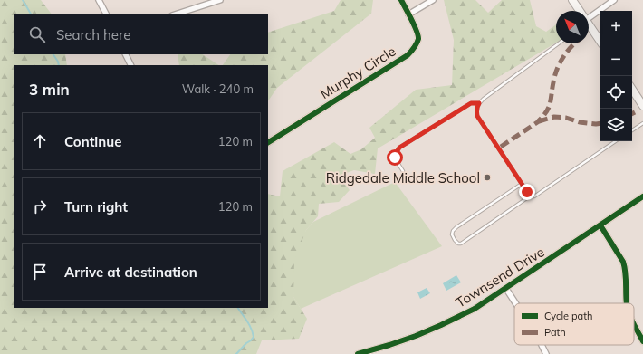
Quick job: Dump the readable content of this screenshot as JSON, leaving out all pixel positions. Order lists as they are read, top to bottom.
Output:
{
  "streets": {
    "street": ["Murphy Circle", "Townsend Drive"]
  },
  "places": ["Ridgedale Middle School"],
  "legend": ["Cycle path", "Path"],
  "north": "top left",
  "page": {
    "map_buttons": ["+", "−"],
    "search": "Search here",
    "heading": ["3 min", "Walk · 240 m"],
    "list": [
      ["Continue", "120 m"],
      ["Turn right", "120 m"],
      "Arrive at destination"
    ]
  }
}
